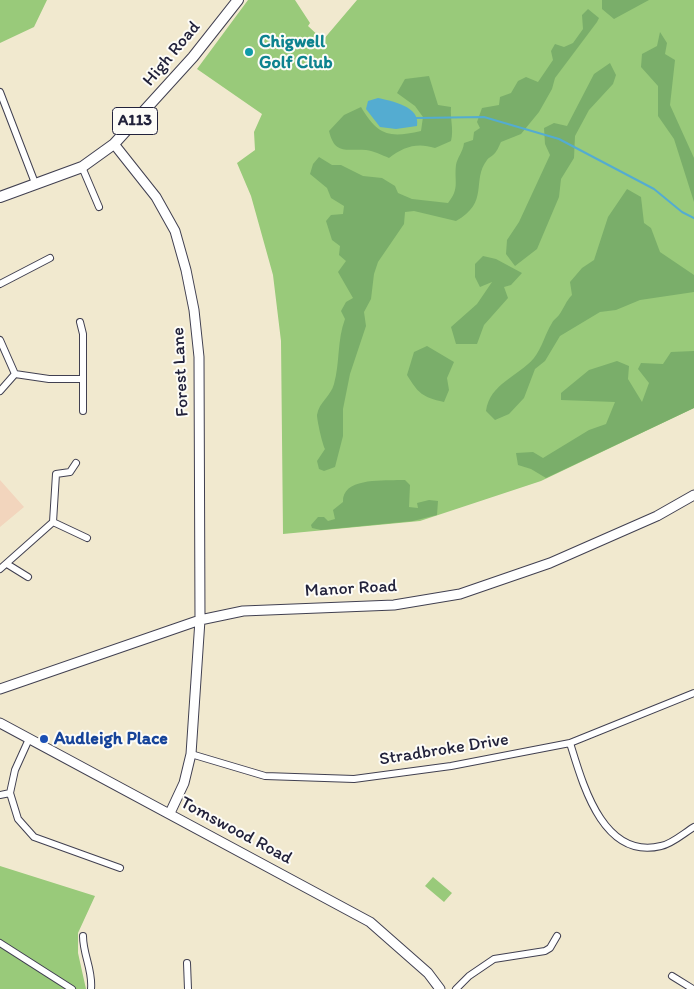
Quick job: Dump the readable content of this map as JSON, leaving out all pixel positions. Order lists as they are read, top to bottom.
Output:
{
  "streets": {
    "main road": ["High Road", "A113"],
    "street": [
      "Forest Lane",
      "Manor Road",
      "Stradbroke Drive",
      "Tomswood Road"
    ]
  },
  "crossings": [
    ["High Road", "Forest Lane"],
    ["Forest Lane", "Manor Road"],
    ["Forest Lane", "Stradbroke Drive"],
    ["Forest Lane", "Tomswood Road"]
  ],
  "places": ["Chigwell Golf Club", "Audleigh Place"]
}
